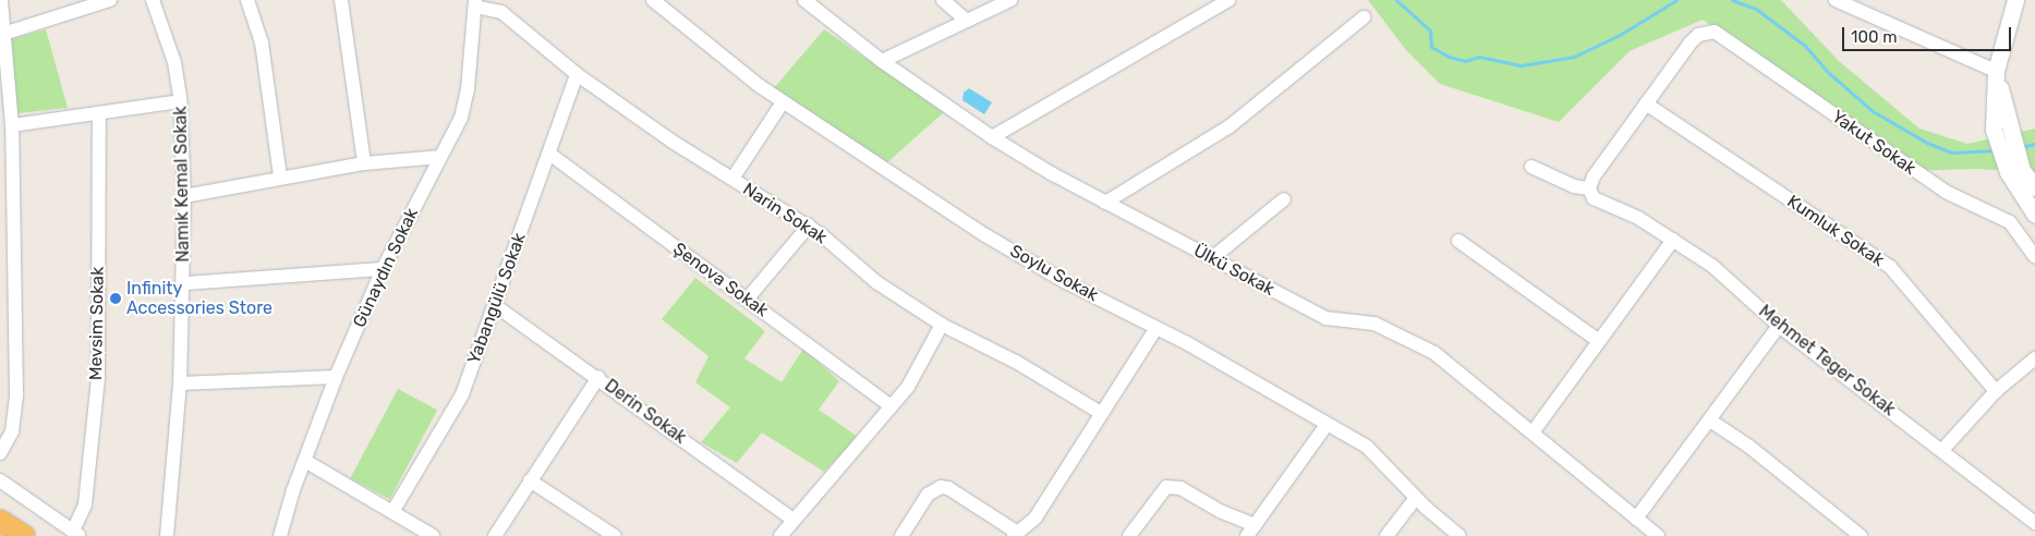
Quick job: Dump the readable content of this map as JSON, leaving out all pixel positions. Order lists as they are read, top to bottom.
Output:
{
  "streets": {
    "street": [
      "Yakut Sokak",
      "Namık Kemal Sokak",
      "Narin Sokak",
      "Kumluk Sokak",
      "Günaydın Sokak",
      "Ülkü Sokak",
      "Soylu Sokak",
      "Şenova Sokak",
      "Yabangülü Sokak",
      "Mevsim Sokak",
      "Mehmet Teger Sokak",
      "Derin Sokak"
    ]
  },
  "crossings": [
    ["Yakut Sokak", "Kumluk Sokak"],
    ["Narin Sokak", "Günaydın Sokak"],
    ["Narin Sokak", "Yabangülü Sokak"],
    ["Şenova Sokak", "Yabangülü Sokak"],
    ["Yabangülü Sokak", "Derin Sokak"]
  ],
  "places": ["Infinity Accessories Store"],
  "scale_bar": "100 m"
}
